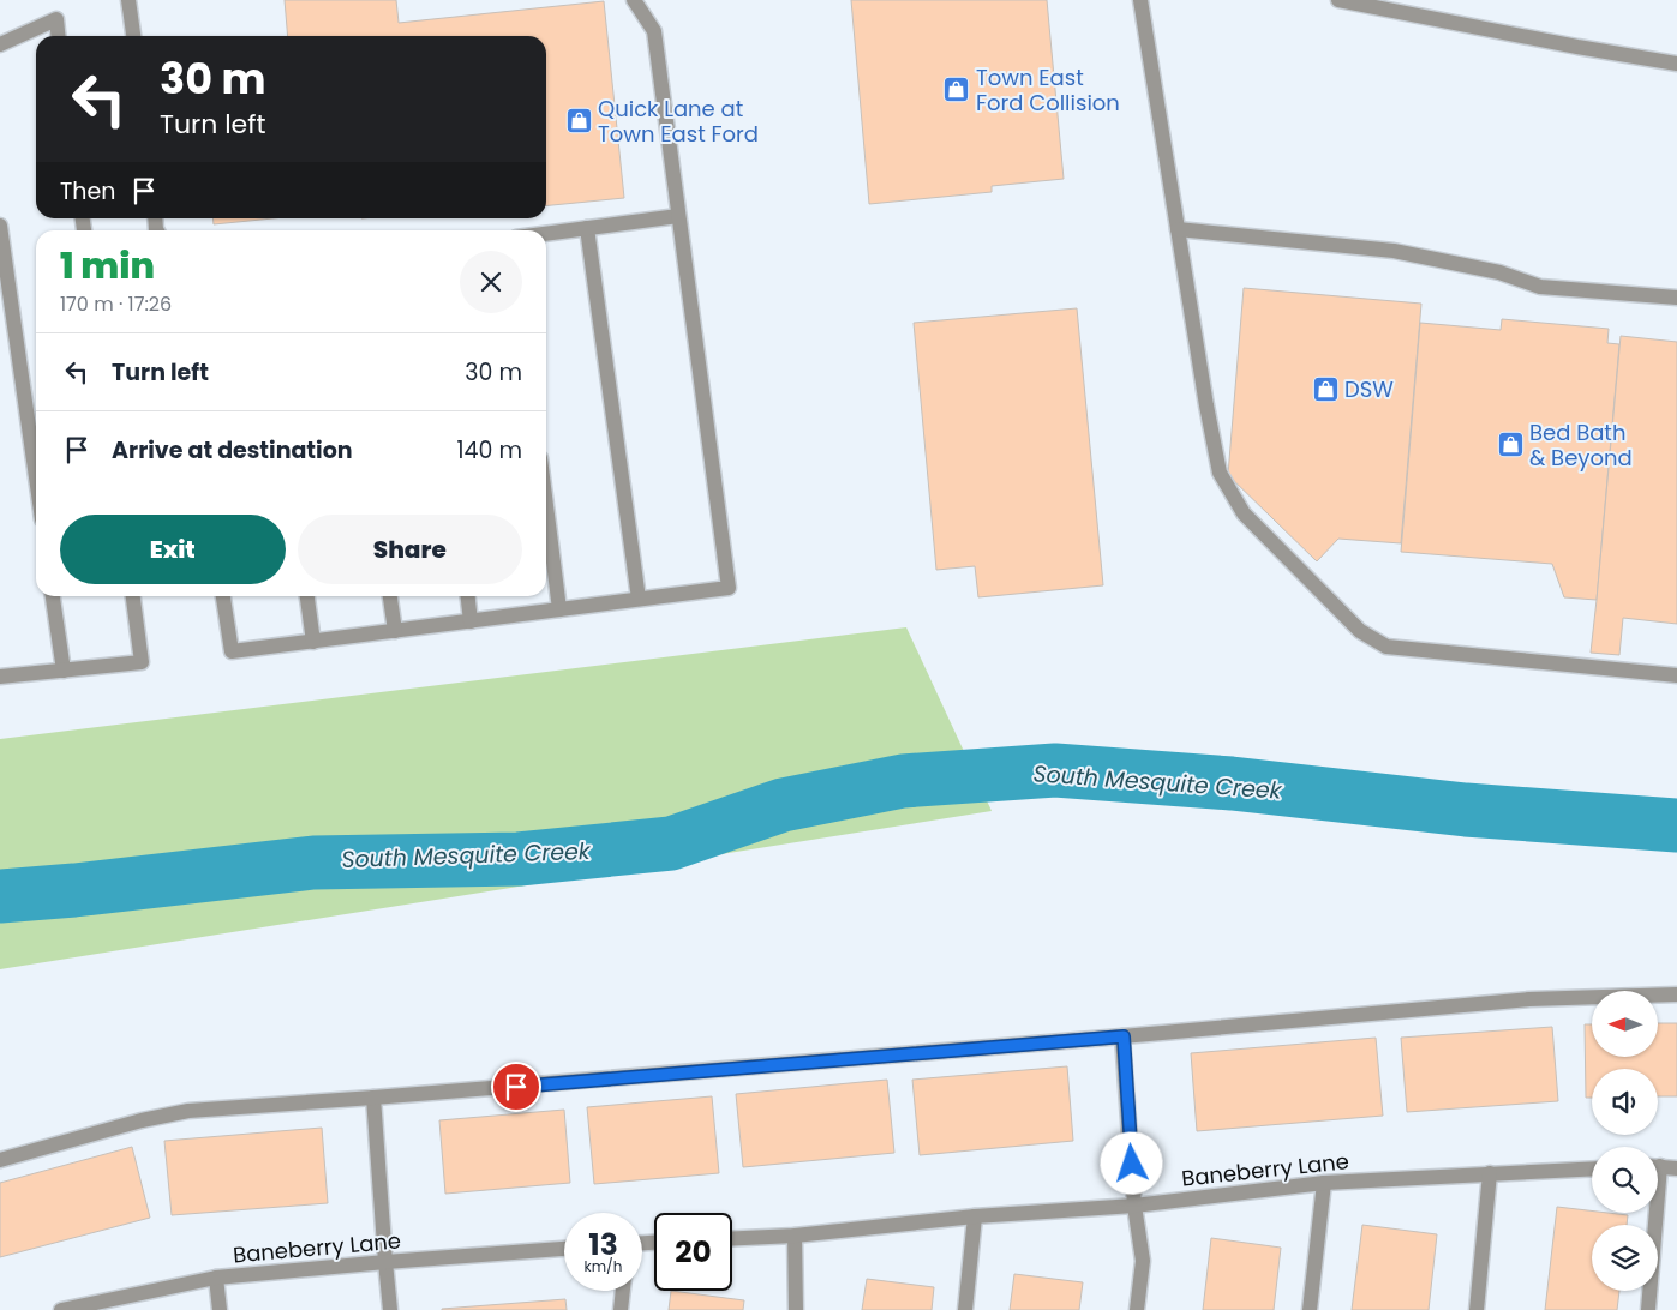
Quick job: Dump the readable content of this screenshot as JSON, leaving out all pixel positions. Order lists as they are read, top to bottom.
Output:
{
  "streets": {
    "street": ["Baneberry Lane"]
  },
  "water": ["South Mesquite Creek"],
  "places": {
    "shop": [
      "Town East Ford Collision",
      "Quick Lane at Town East Ford",
      "DSW",
      "Bed Bath & Beyond"
    ]
  },
  "north": "left",
  "page": {
    "turn": ["30 m", "Turn left"],
    "then": "Then",
    "heading": ["1 min", "170 m · 17:26"],
    "list": [
      {
        "name": "Turn left",
        "value": "30 m"
      },
      {
        "name": "Arrive at destination",
        "value": "140 m"
      }
    ],
    "buttons": ["Exit", "Share"],
    "speed": "13 km/h",
    "limit": "20"
  }
}
